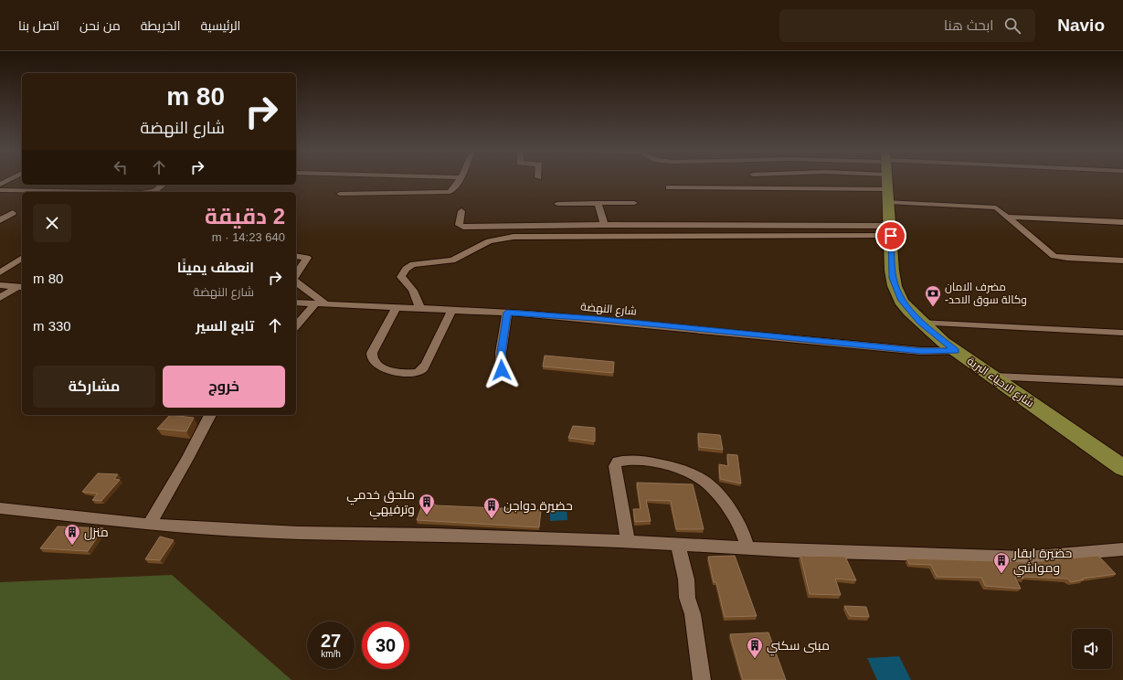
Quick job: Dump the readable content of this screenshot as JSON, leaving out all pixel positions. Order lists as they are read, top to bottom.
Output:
{
  "streets": {
    "main road": ["شارع الاحياء البرية"],
    "street": ["شارع النهضة"]
  },
  "crossings": [
    ["شارع النهضة", "شارع الاحياء البرية"]
  ],
  "places": {
    "bank": ["مضرف الامان -وكالة سوق الاحد"],
    "building": [
      "ملحق خدمي وترفيهي",
      "حضيرة دواجن",
      "منزل",
      "حضيرة ابقار ومواشي",
      "مبنى سكني"
    ]
  },
  "page": {
    "header": "Navio",
    "search": "ابحث هنا",
    "nav": [
      "الرئيسية",
      "الخريطة",
      "من نحن",
      "اتصل بنا"
    ],
    "turn": ["80 m", "شارع النهضة"],
    "heading": ["2 دقيقة", "640 m · 14:23"],
    "list": [
      {
        "name": "انعطف يمينًا",
        "note": "شارع النهضة",
        "value": "80 m"
      },
      {
        "name": "تابع السير",
        "value": "330 m"
      }
    ],
    "buttons": ["خروج", "مشاركة"],
    "speed": "27 km/h",
    "limit": "30"
  }
}
